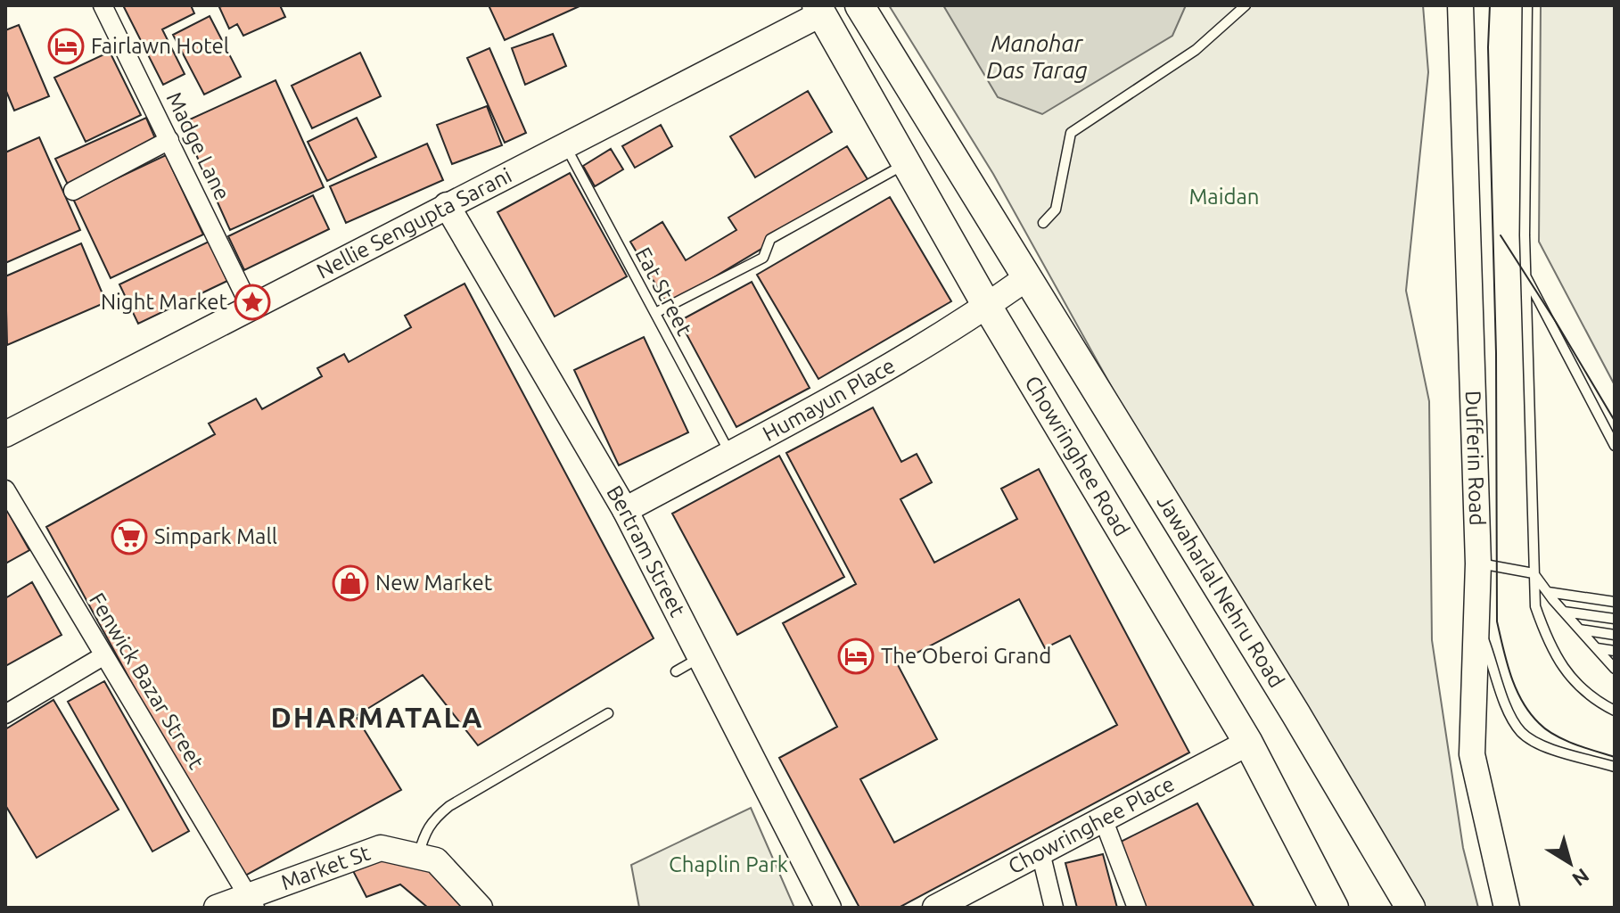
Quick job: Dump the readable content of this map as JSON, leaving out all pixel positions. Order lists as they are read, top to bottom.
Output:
{
  "streets": {
    "main road": ["Chowringhee Road", "Jawaharlal Nehru Road"],
    "street": [
      "Madge Lane",
      "Nellie Sengupta Sarani",
      "Humayun Place",
      "Dufferin Road",
      "Bertram Street",
      "Fenwick Bazar Street",
      "Chowringhee Place",
      "Market St"
    ],
    "lane": ["Eat Street"]
  },
  "crossings": [
    ["Madge Lane", "Nellie Sengupta Sarani"],
    ["Nellie Sengupta Sarani", "Eat Street"],
    ["Nellie Sengupta Sarani", "Chowringhee Road"],
    ["Nellie Sengupta Sarani", "Bertram Street"],
    ["Eat Street", "Humayun Place"],
    ["Humayun Place", "Chowringhee Road"],
    ["Humayun Place", "Bertram Street"],
    ["Humayun Place", "Jawaharlal Nehru Road"],
    ["Chowringhee Road", "Chowringhee Place"],
    ["Fenwick Bazar Street", "Market St"]
  ],
  "districts": ["DHARMATALA"],
  "water": ["Manohar Das Tarag"],
  "parks": ["Maidan", "Chaplin Park"],
  "places": {
    "hotel": ["Fairlawn Hotel", "The Oberoi Grand"],
    "place": ["Night Market"],
    "supermarket": ["Simpark Mall"],
    "shop": ["New Market"]
  },
  "north": "bottom right"
}
